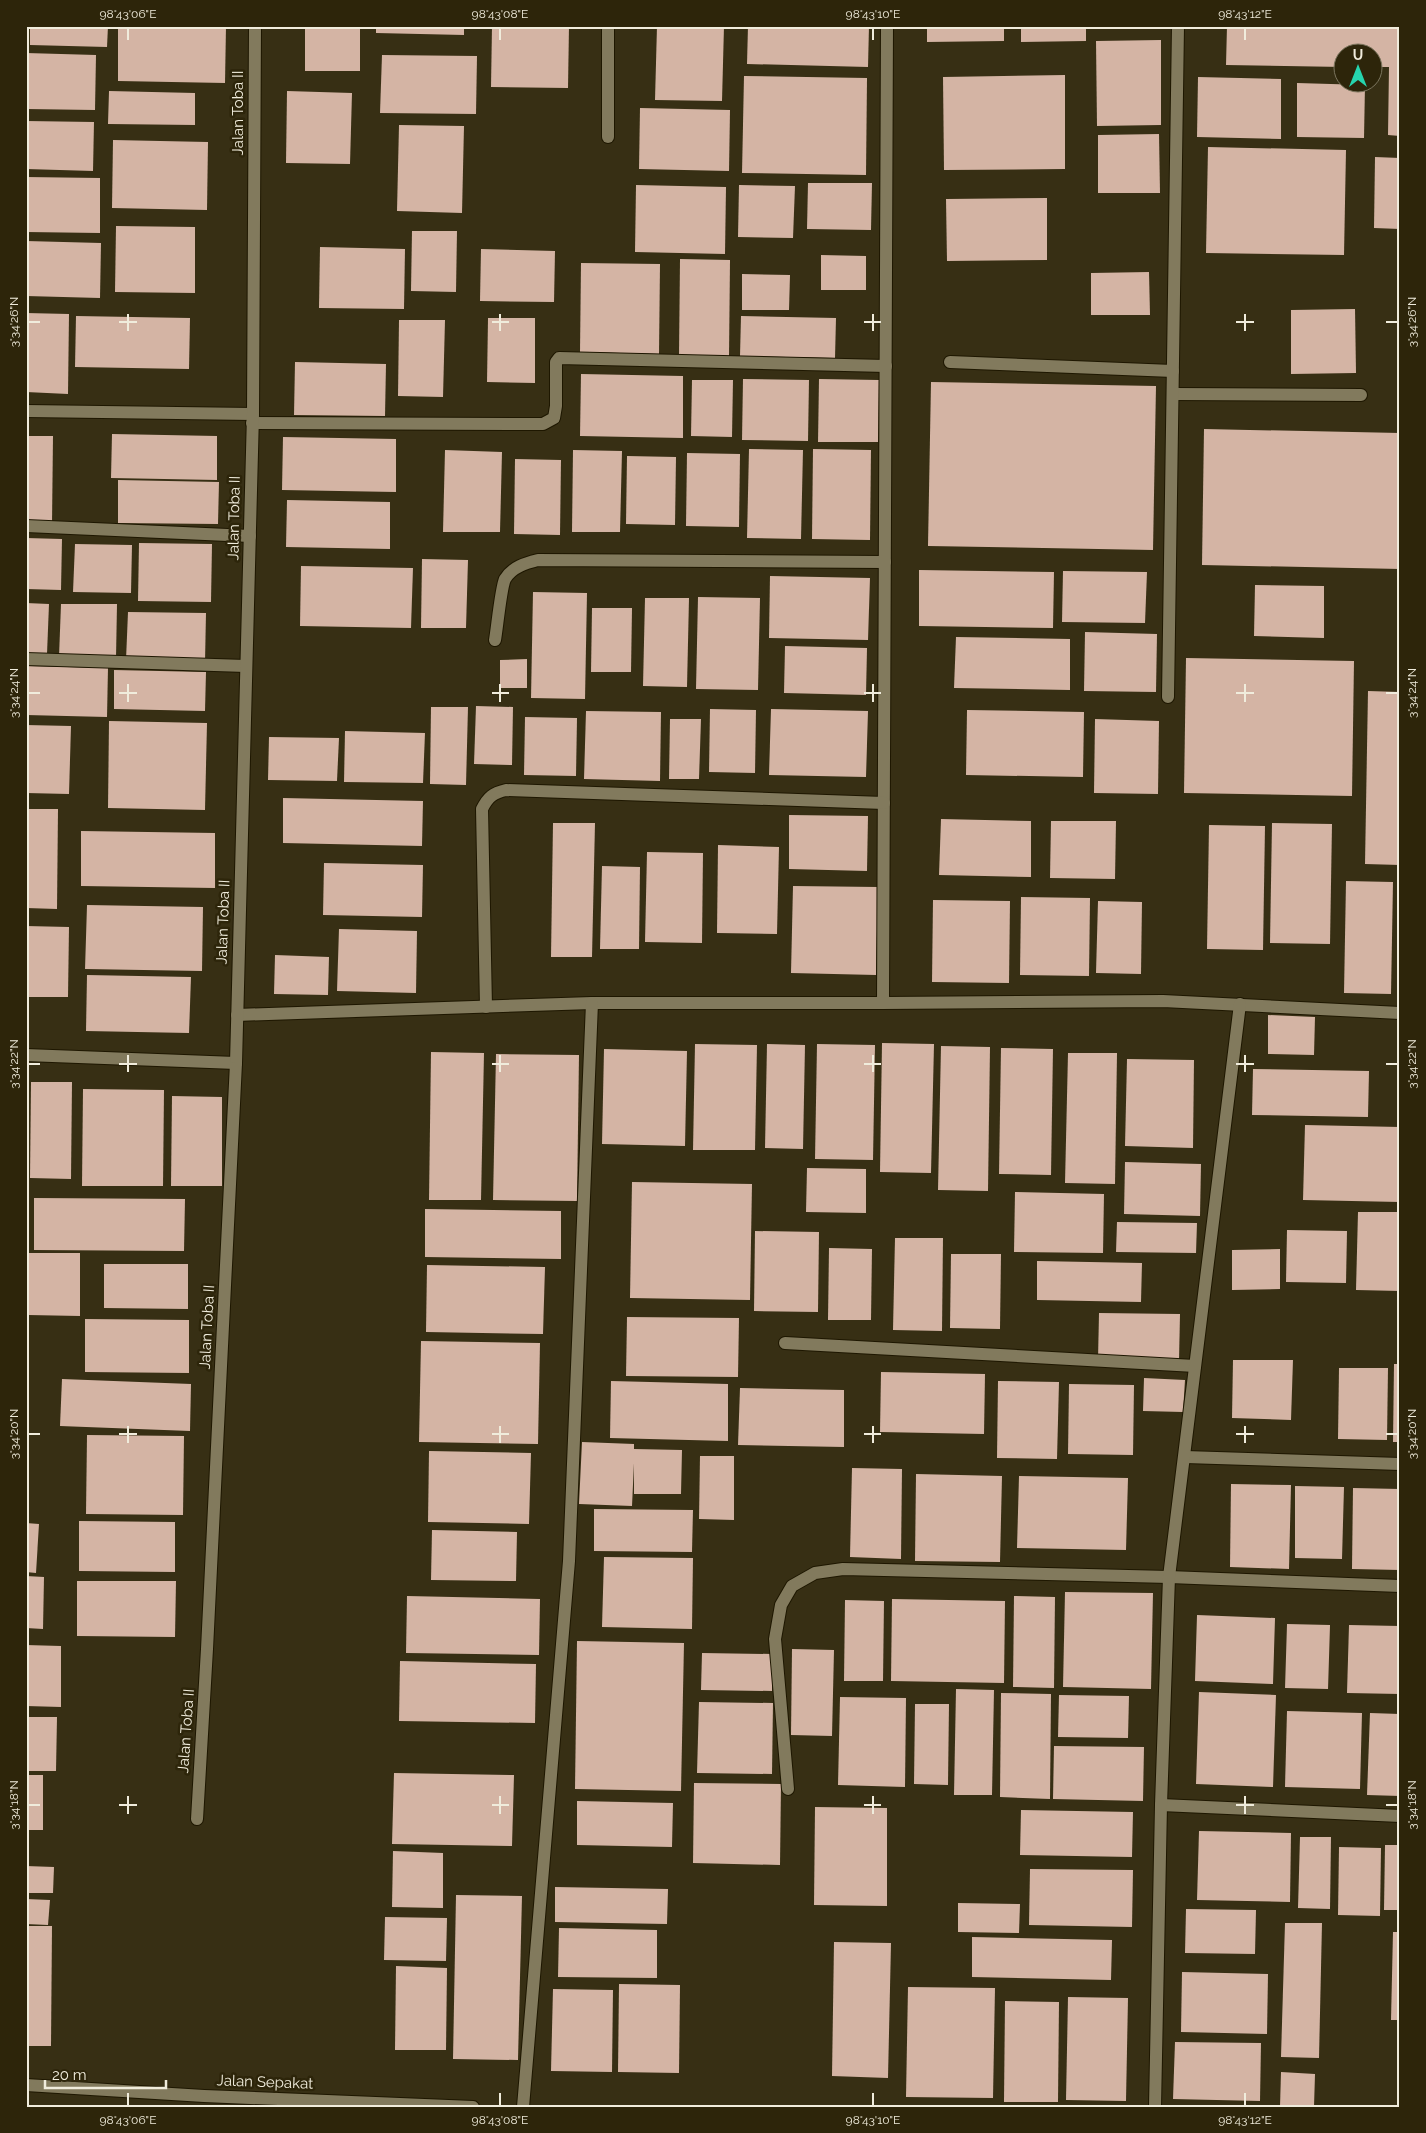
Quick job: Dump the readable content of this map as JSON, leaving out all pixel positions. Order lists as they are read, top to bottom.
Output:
{
  "streets": {
    "street": ["Jalan Toba II", "Jalan Sepakat"]
  },
  "scale_bar": "20 m",
  "north": "top",
  "coordinates": [
    "98°43'06\"E",
    "98°43'08\"E",
    "98°43'10\"E",
    "98°43'12\"E",
    "3°34'26\"N",
    "3°34'24\"N",
    "3°34'22\"N",
    "3°34'20\"N",
    "3°34'18\"N"
  ]
}
